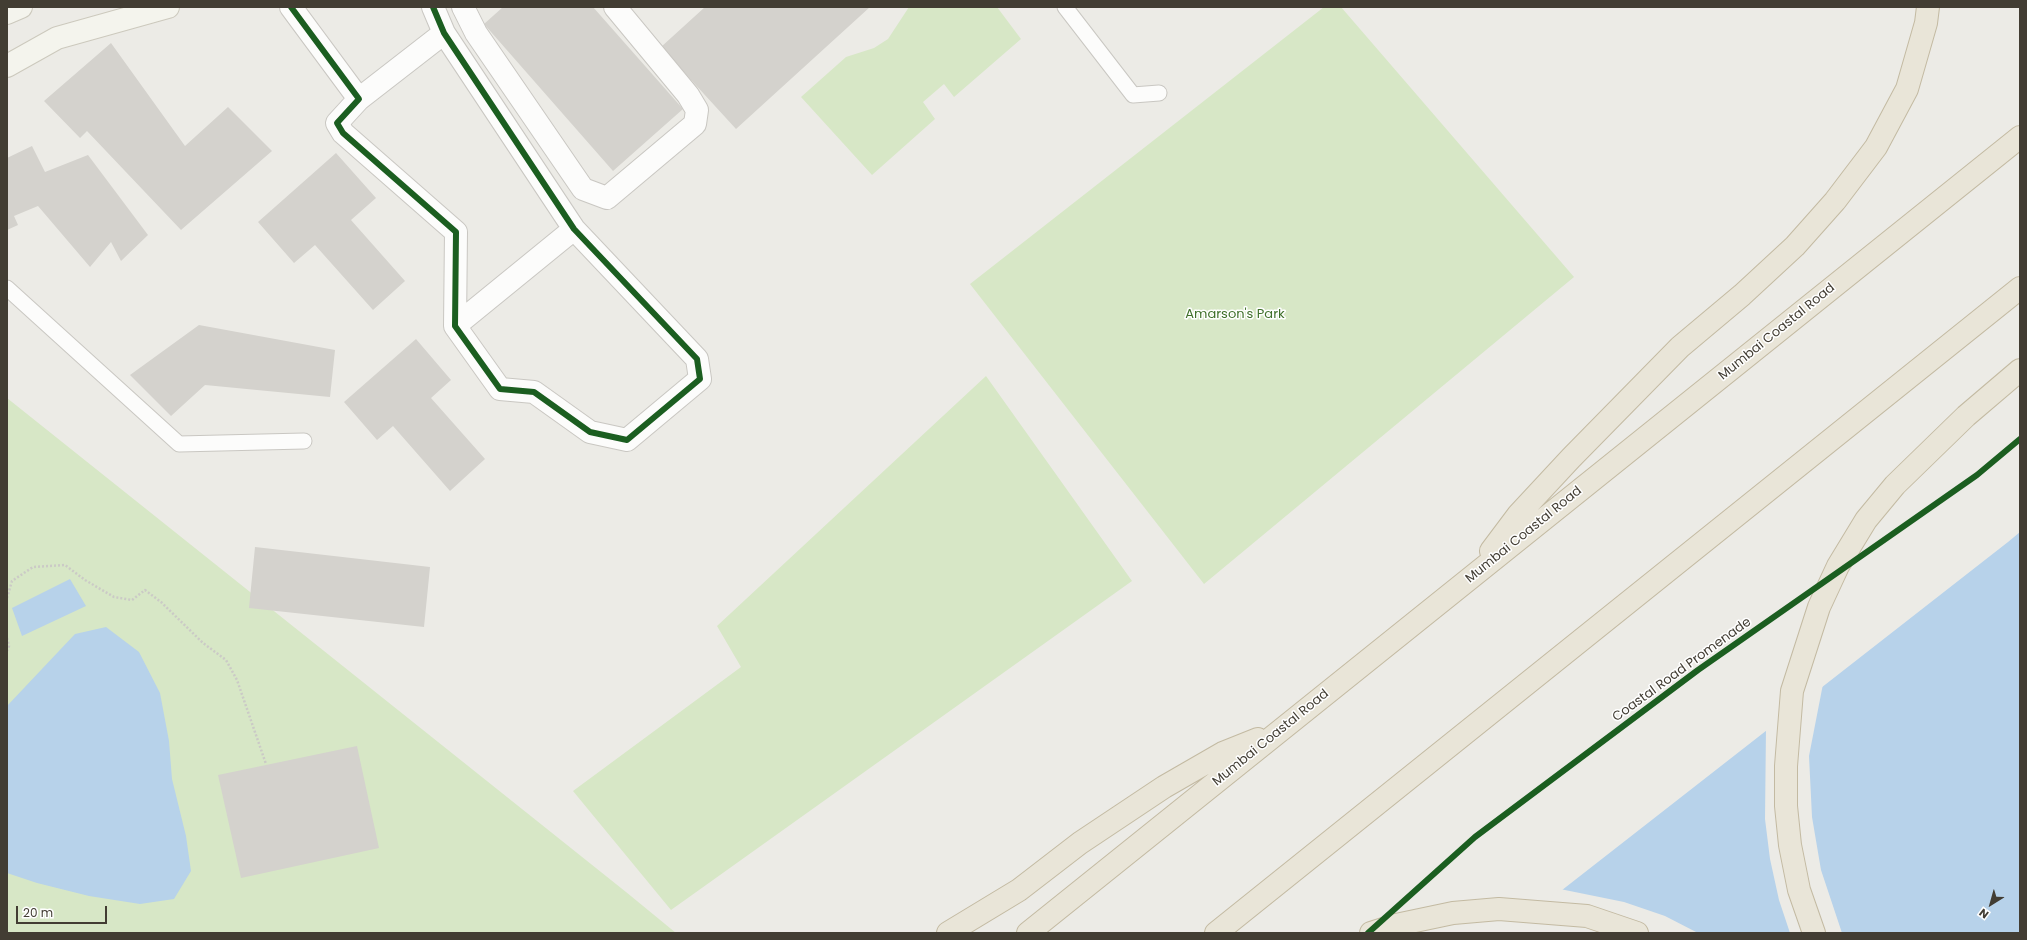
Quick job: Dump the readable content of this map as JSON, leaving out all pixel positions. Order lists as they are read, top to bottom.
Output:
{
  "streets": {
    "highway": ["Mumbai Coastal Road"],
    "cycle path": ["Coastal Road Promenade"]
  },
  "parks": ["Amarson's Park"],
  "scale_bar": "20 m",
  "north": "bottom left"
}
